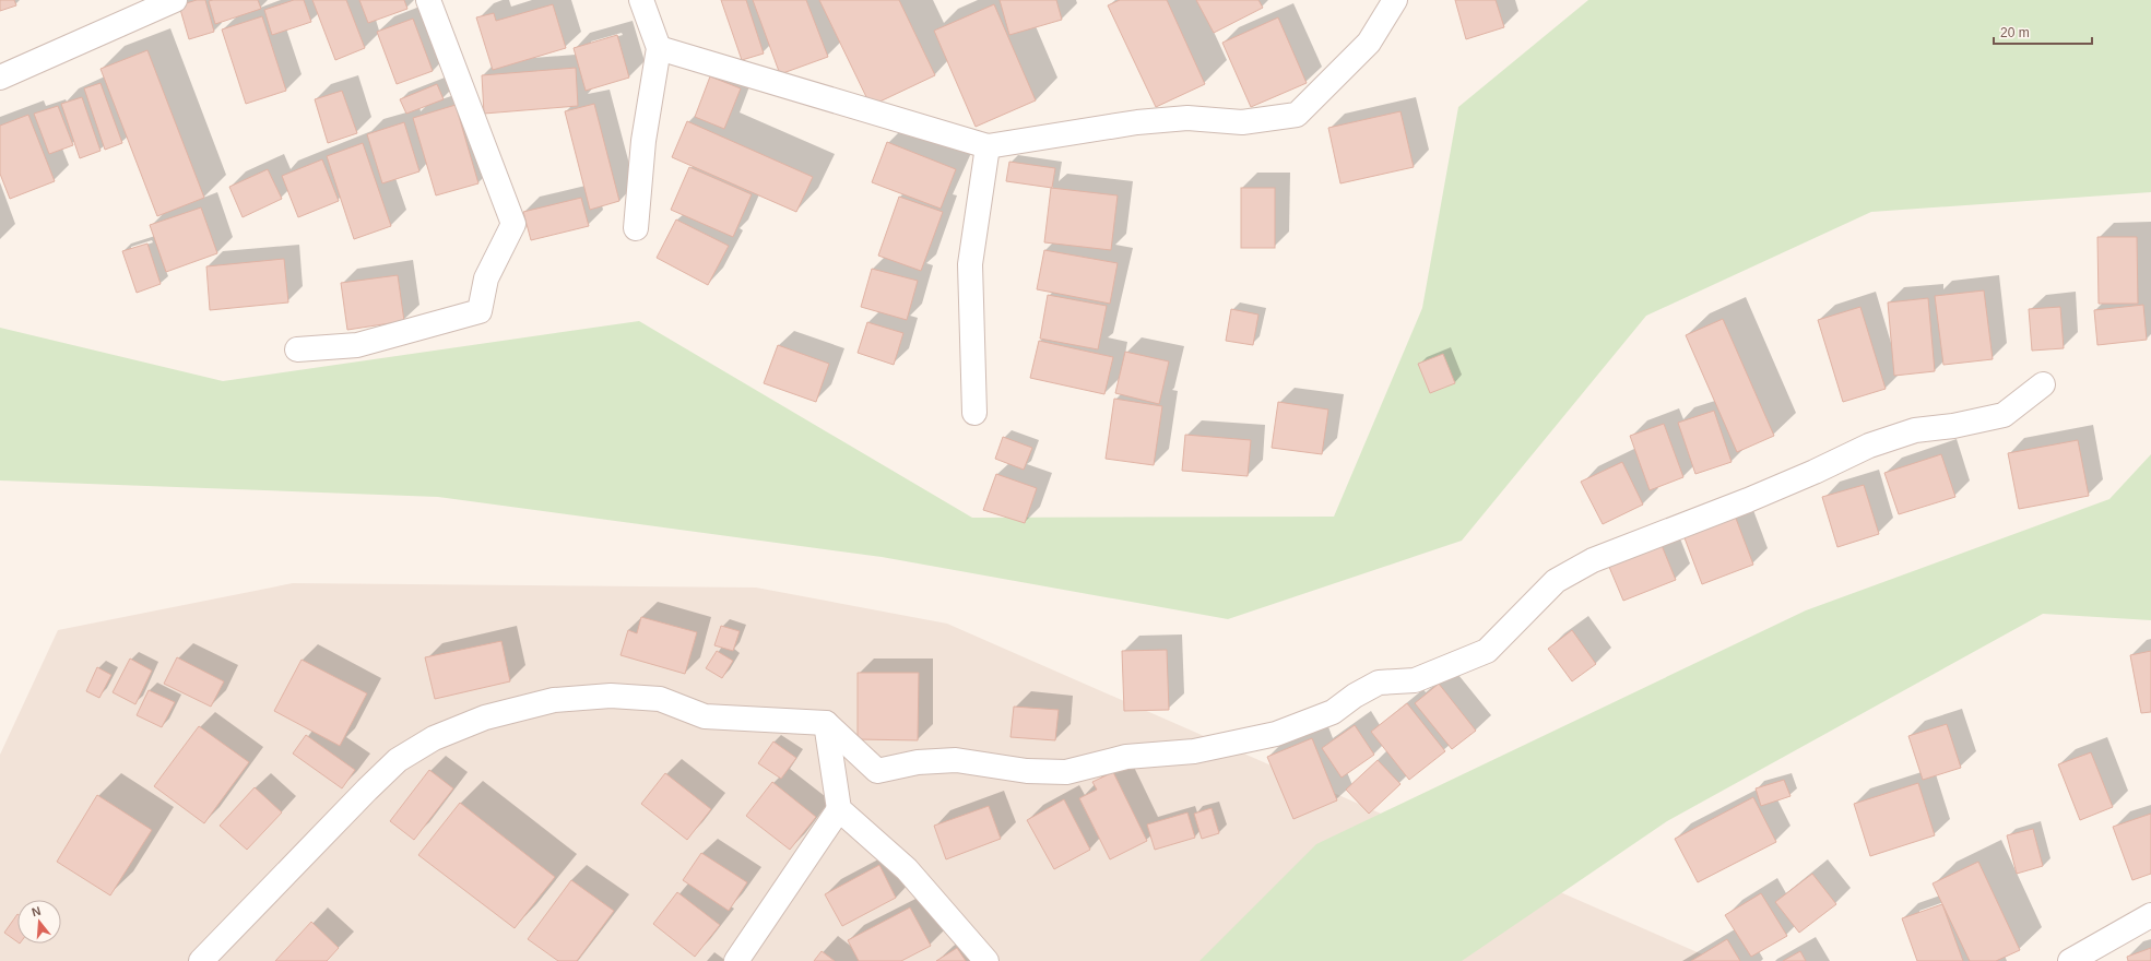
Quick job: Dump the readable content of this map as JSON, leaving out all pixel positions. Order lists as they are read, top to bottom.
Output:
{
  "scale_bar": "20 m",
  "north": "top"
}
